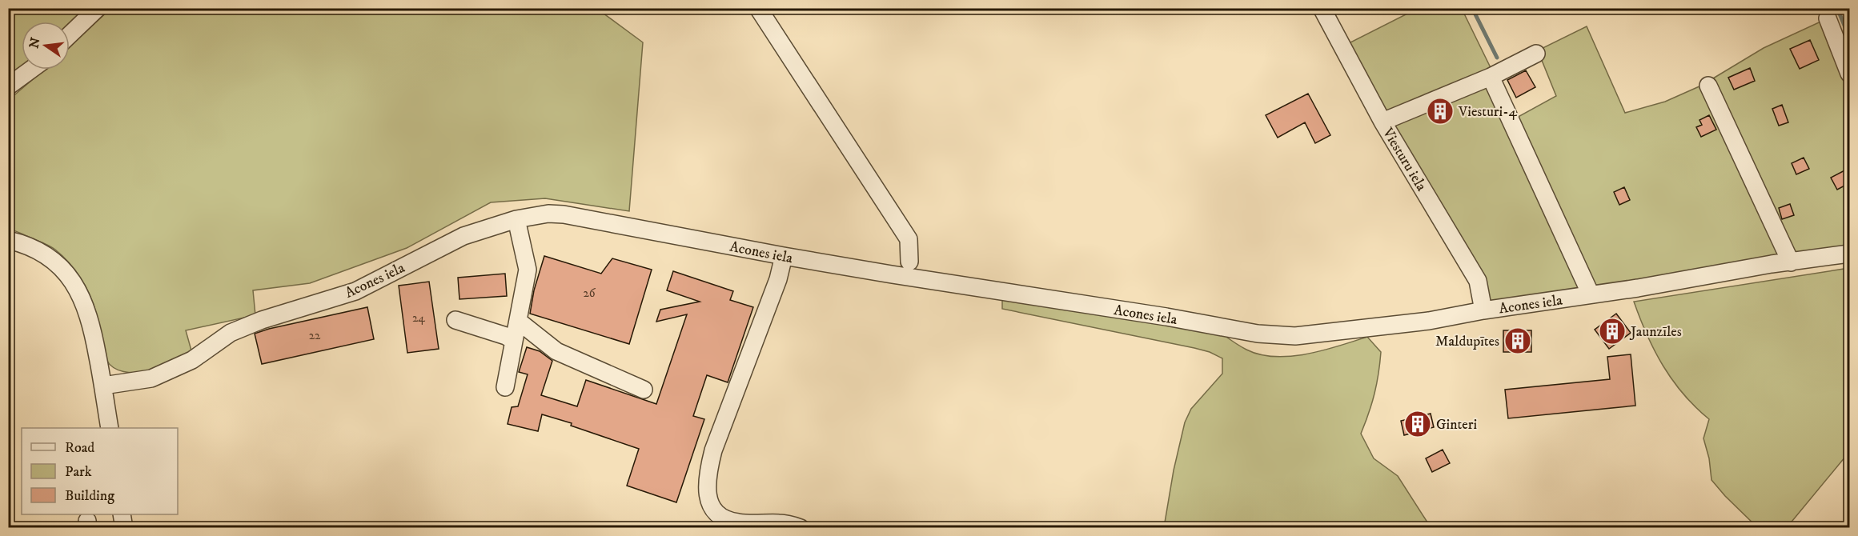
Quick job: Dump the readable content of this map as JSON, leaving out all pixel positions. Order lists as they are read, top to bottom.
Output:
{
  "streets": {
    "street": ["Viesturu iela", "Acones iela"]
  },
  "crossings": [
    ["Viesturu iela", "Acones iela"]
  ],
  "places": {
    "building": [
      "Viesturi-4",
      "Jaunzīles",
      "Maldupītes",
      "Ginteri"
    ]
  },
  "house_numbers": ["26", "24", "22"],
  "legend": ["Road", "Park", "Building"],
  "north": "left"
}
